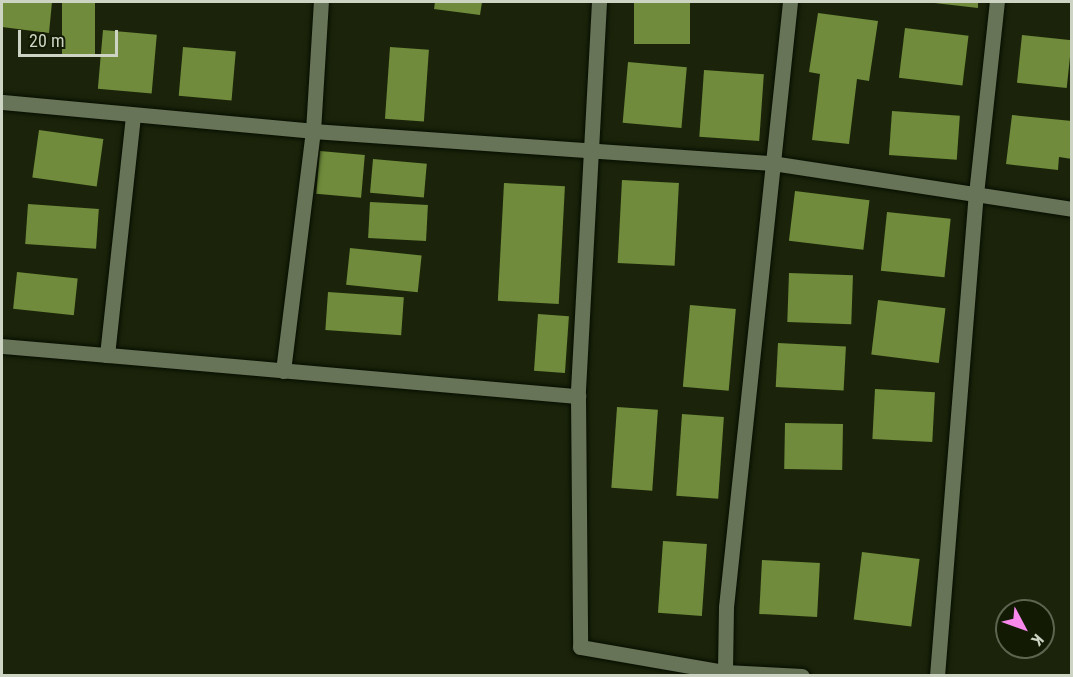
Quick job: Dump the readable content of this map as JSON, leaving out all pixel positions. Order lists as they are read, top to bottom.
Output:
{
  "scale_bar": "20 m",
  "north": "bottom right"
}
